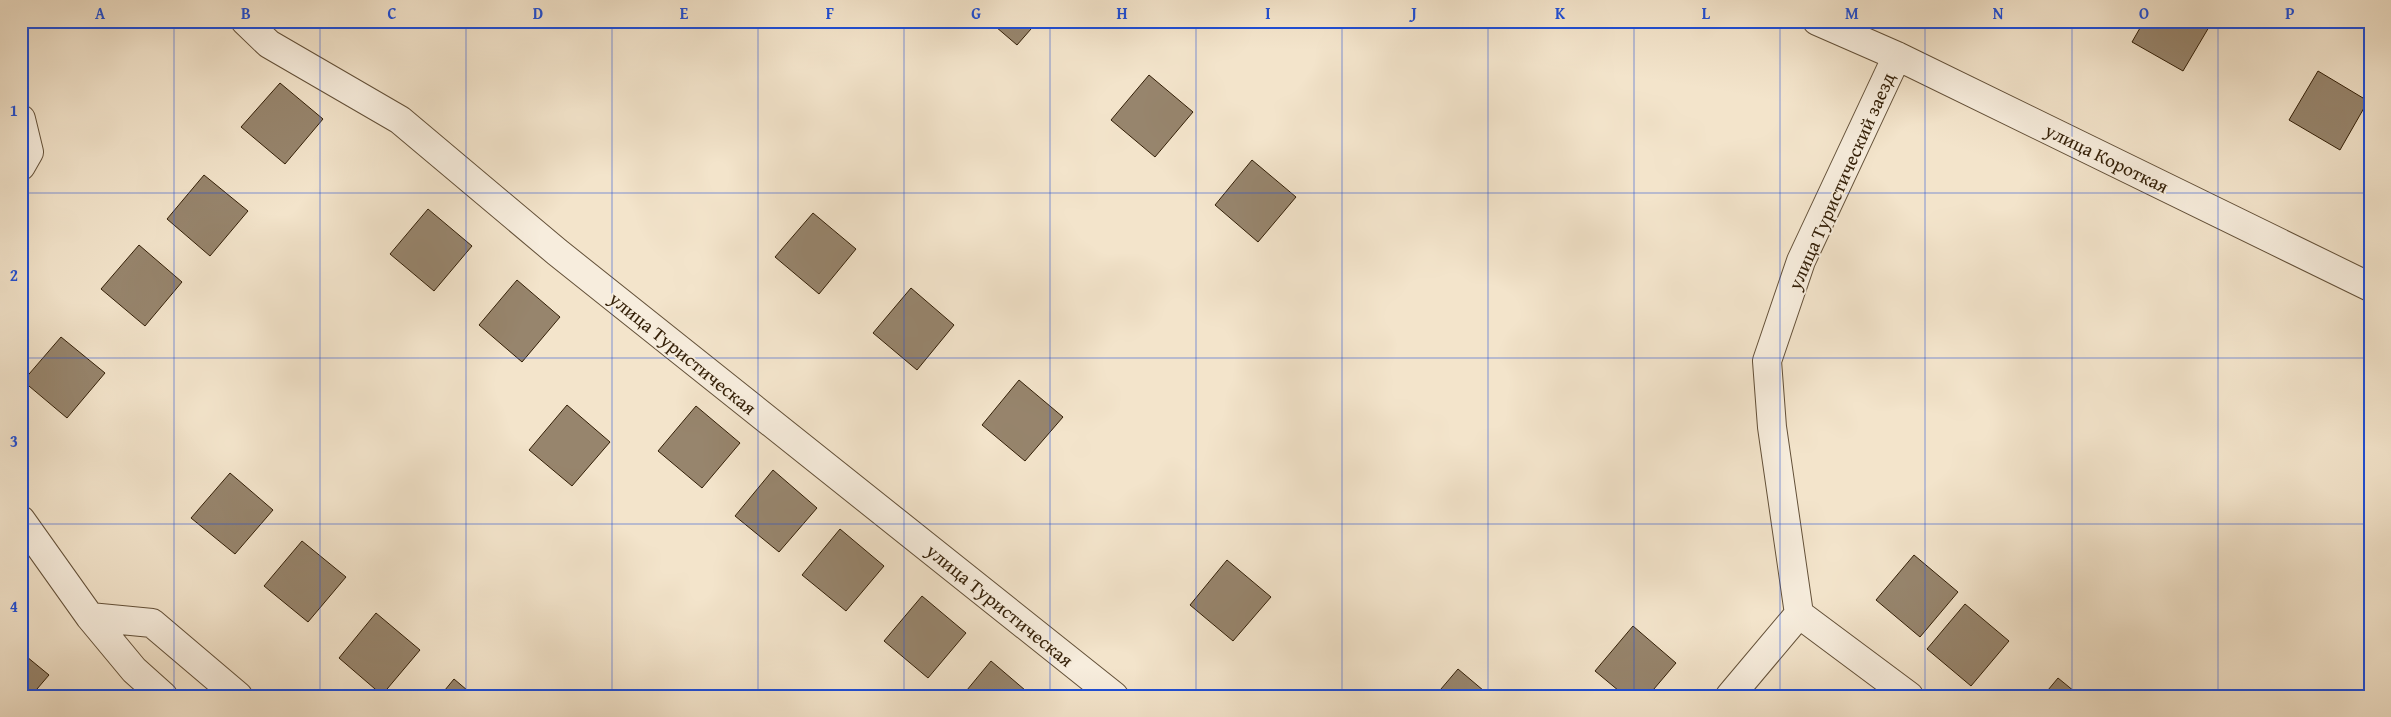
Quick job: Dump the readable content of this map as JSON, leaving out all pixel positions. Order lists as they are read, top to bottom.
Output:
{
  "streets": {
    "street": ["улица Короткая", "улица Туристический заезд", "улица Туристическая"]
  },
  "crossings": [
    ["улица Короткая", "улица Туристический заезд"]
  ],
  "grid": {
    "columns": [
      "A",
      "B",
      "C",
      "D",
      "E",
      "F",
      "G",
      "H",
      "I",
      "J",
      "K",
      "L",
      "M",
      "N",
      "O",
      "P"
    ],
    "rows": [
      "1",
      "2",
      "3",
      "4"
    ]
  }
}
